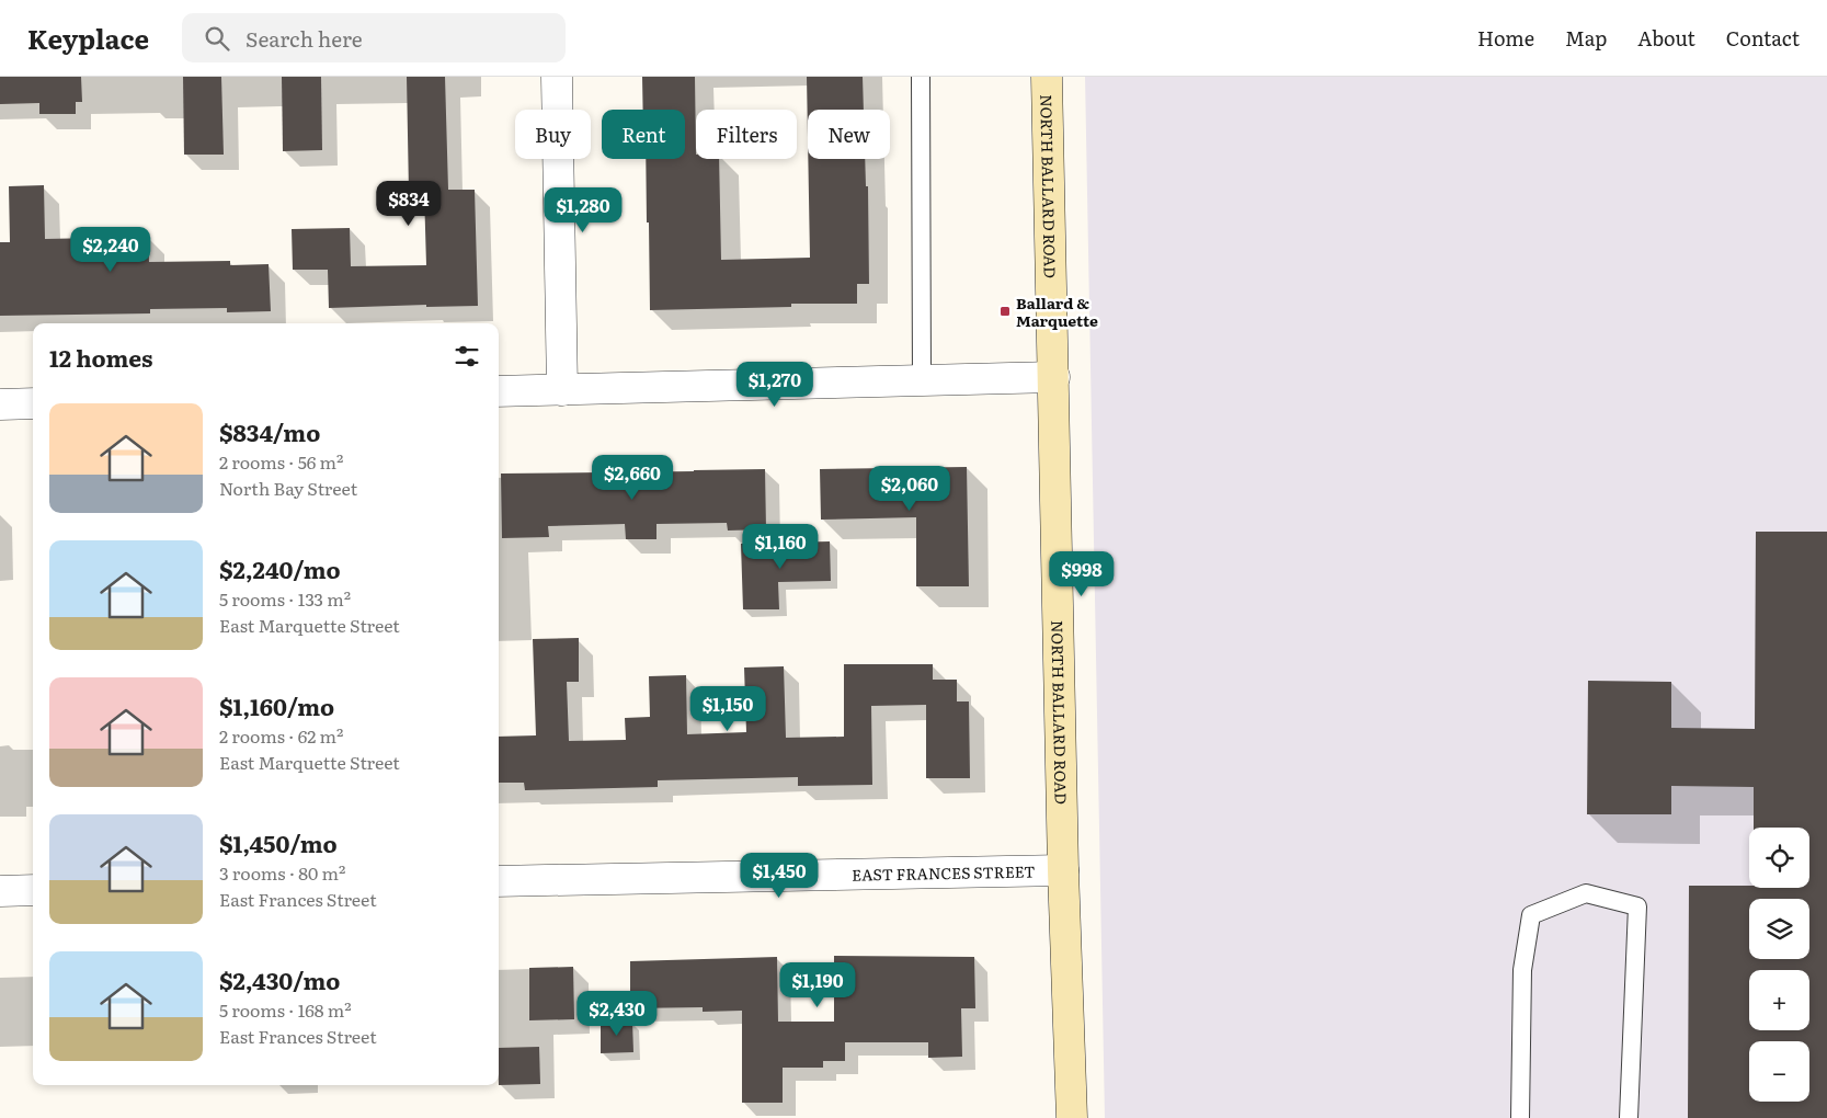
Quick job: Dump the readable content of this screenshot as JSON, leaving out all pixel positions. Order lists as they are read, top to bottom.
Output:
{
  "streets": {
    "main road": ["NORTH BALLARD ROAD"],
    "street": ["EAST FRANCES STREET"]
  },
  "crossings": [
    ["NORTH BALLARD ROAD", "EAST FRANCES STREET"]
  ],
  "places": {
    "transit": ["Ballard & Marquette"]
  },
  "page": {
    "header": "Keyplace",
    "search": "Search here",
    "nav": [
      "Home",
      "Map",
      "About",
      "Contact"
    ],
    "chip": [
      "Buy",
      "Rent",
      "Filters",
      "New"
    ],
    "price": [
      "$834",
      "$1,280",
      "$2,240",
      "$1,270",
      "$2,660",
      "$2,060",
      "$1,160",
      "$998",
      "$1,150",
      "$1,450",
      "$1,190",
      "$2,430"
    ],
    "heading": "12 homes",
    "list": [
      {
        "name": "$834/mo",
        "note": "2 rooms · 56 m² · North Bay Street"
      },
      {
        "name": "$2,240/mo",
        "note": "5 rooms · 133 m² · East Marquette Street"
      },
      {
        "name": "$1,160/mo",
        "note": "2 rooms · 62 m² · East Marquette Street"
      },
      {
        "name": "$1,450/mo",
        "note": "3 rooms · 80 m² · East Frances Street"
      },
      {
        "name": "$2,430/mo",
        "note": "5 rooms · 168 m² · East Frances Street"
      }
    ],
    "map_buttons": ["+", "−"]
  }
}
